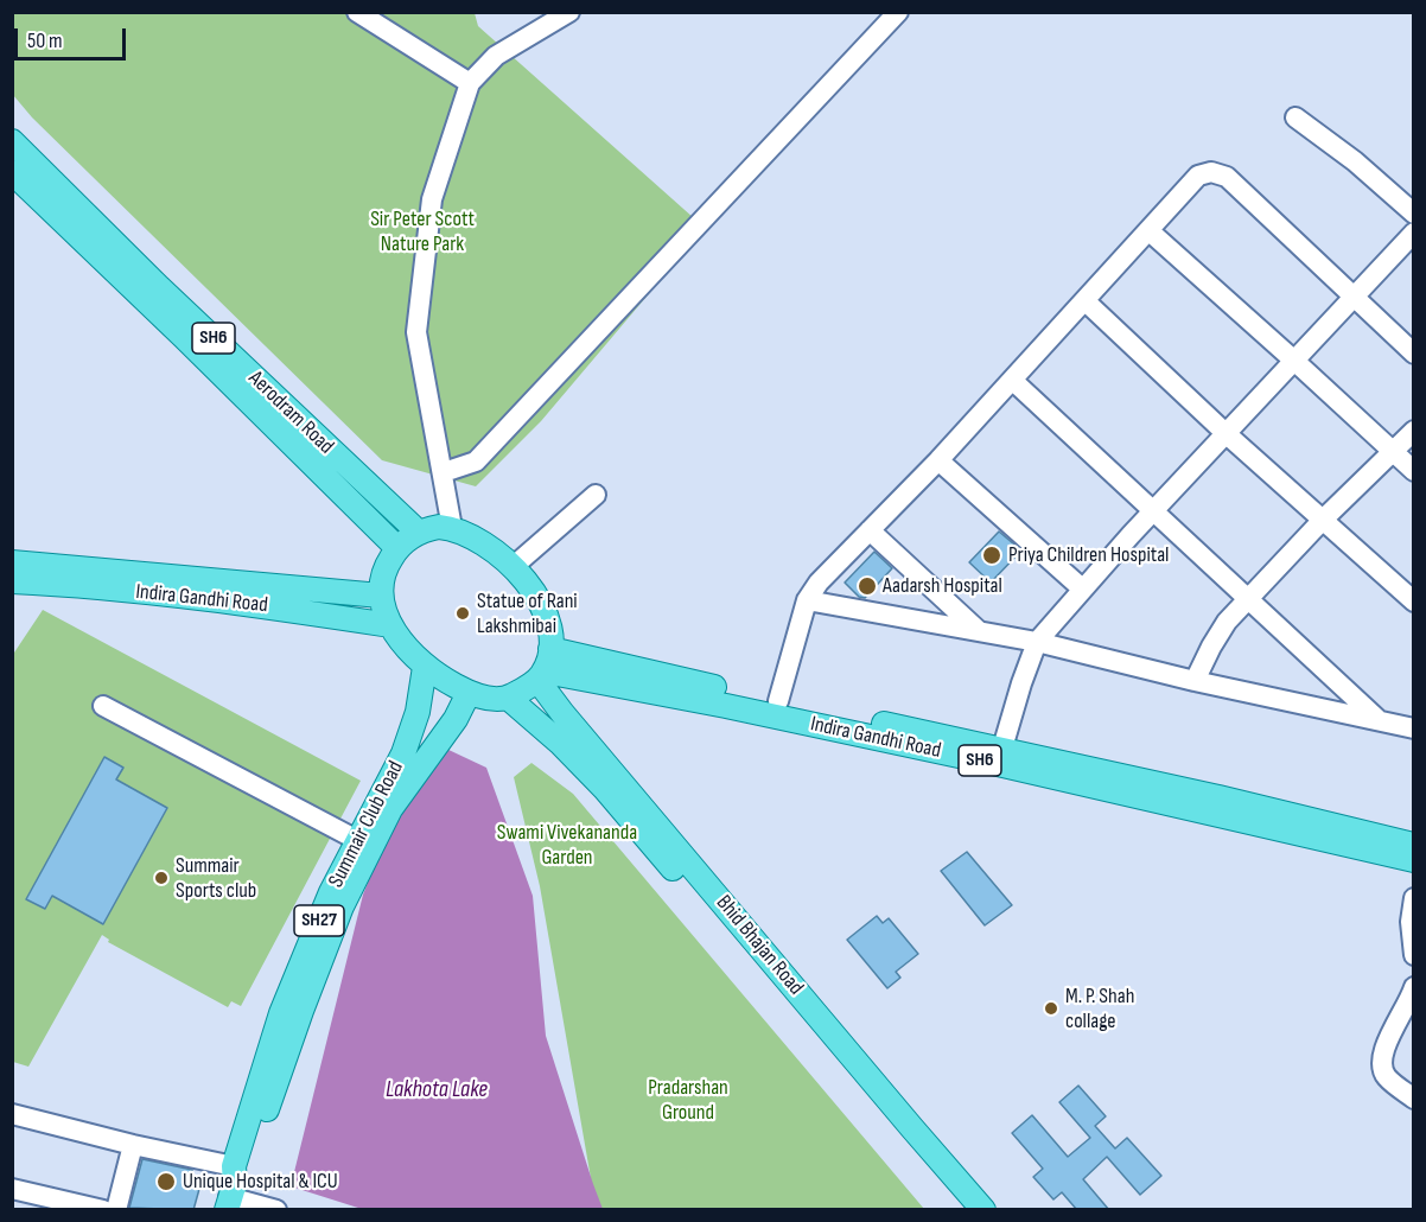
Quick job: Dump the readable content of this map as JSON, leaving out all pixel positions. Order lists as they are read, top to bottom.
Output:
{
  "streets": {
    "main road": [
      "SH6",
      "Aerodram Road",
      "Indira Gandhi Road",
      "Summair Club Road",
      "SH27",
      "Bhid Bhajan Road"
    ]
  },
  "crossings": [
    ["Aerodram Road", "Indira Gandhi Road"],
    ["Aerodram Road", "Summair Club Road"],
    ["Aerodram Road", "Bhid Bhajan Road"],
    ["Indira Gandhi Road", "Summair Club Road"],
    ["Indira Gandhi Road", "Bhid Bhajan Road"],
    ["Summair Club Road", "Bhid Bhajan Road"]
  ],
  "water": ["Lakhota Lake"],
  "parks": ["Sir Peter Scott Nature Park", "Swami Vivekananda Garden", "Pradarshan Ground"],
  "places": [
    "Priya Children Hospital",
    "Aadarsh Hospital",
    "Statue of Rani Lakshmibai",
    "Summair Sports club",
    "M. P. Shah collage",
    "Unique Hospital & ICU"
  ],
  "scale_bar": "50 m"
}
